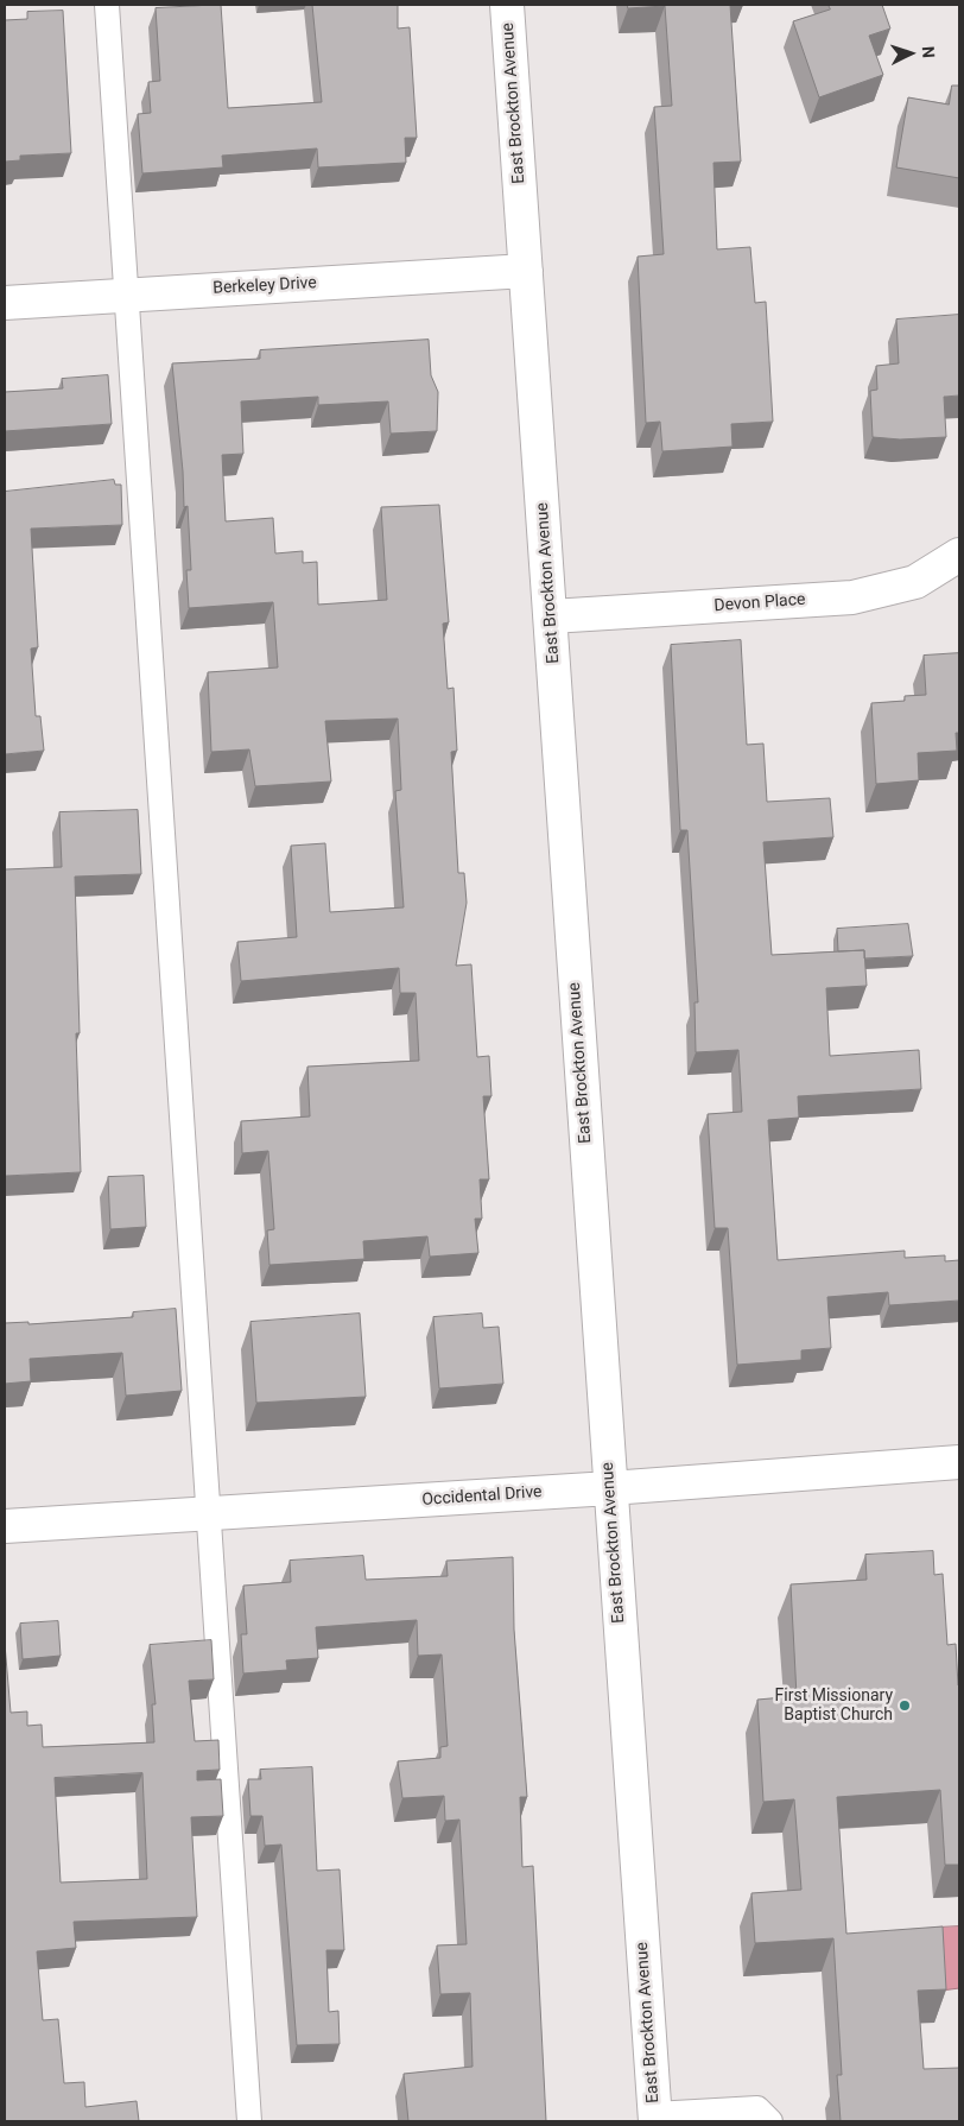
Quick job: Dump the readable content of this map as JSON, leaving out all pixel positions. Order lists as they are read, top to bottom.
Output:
{
  "streets": {
    "street": [
      "East Brockton Avenue",
      "Berkeley Drive",
      "Devon Place",
      "Occidental Drive"
    ]
  },
  "crossings": [
    ["East Brockton Avenue", "Berkeley Drive"],
    ["East Brockton Avenue", "Devon Place"],
    ["East Brockton Avenue", "Occidental Drive"]
  ],
  "places": ["First Missionary Baptist Church"],
  "north": "right"
}
